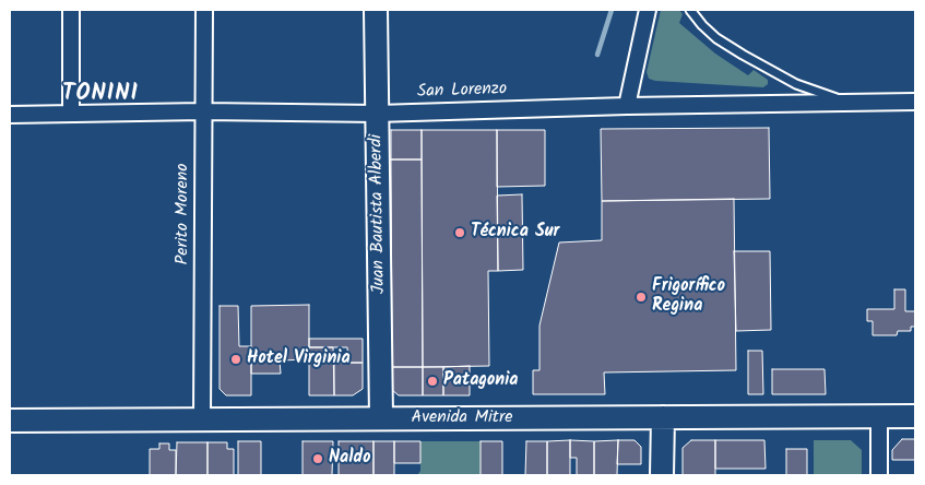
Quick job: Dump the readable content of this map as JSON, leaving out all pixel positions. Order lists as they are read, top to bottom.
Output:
{
  "streets": {
    "main road": ["Juan Bautista Alberdi", "Avenida Mitre"],
    "street": ["San Lorenzo", "Perito Moreno"]
  },
  "crossings": [
    ["San Lorenzo", "Perito Moreno"],
    ["San Lorenzo", "Juan Bautista Alberdi"],
    ["Perito Moreno", "Avenida Mitre"],
    ["Juan Bautista Alberdi", "Avenida Mitre"]
  ],
  "districts": ["TONINI"],
  "places": [
    "Técnica Sur",
    "Frigorífico Regina",
    "Hotel Virginia",
    "Patagonia",
    "Naldo"
  ]
}
